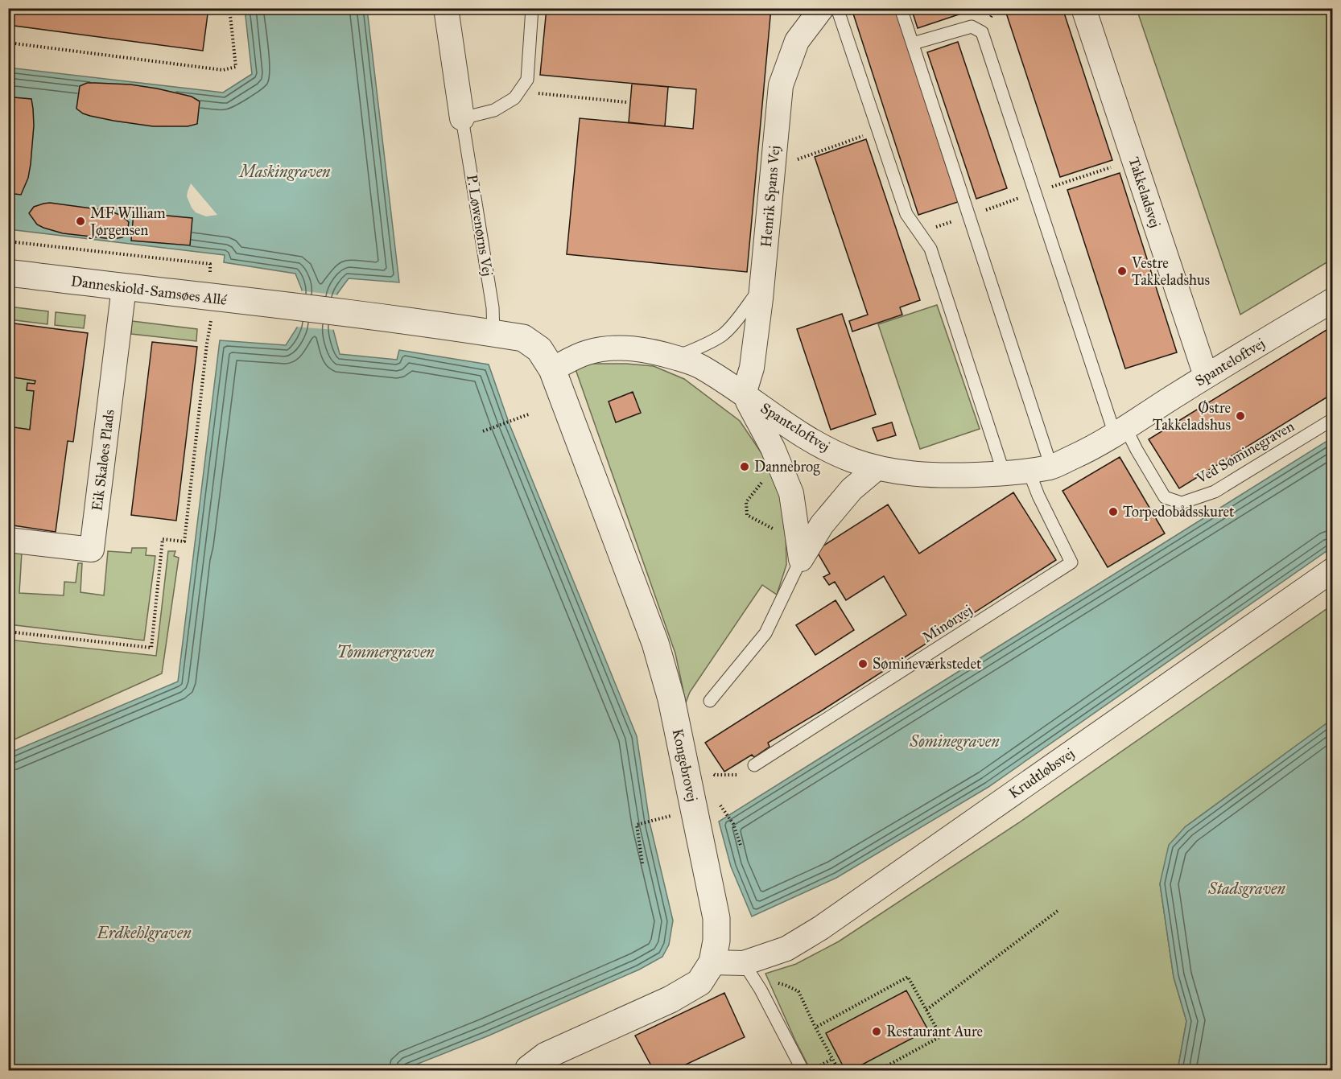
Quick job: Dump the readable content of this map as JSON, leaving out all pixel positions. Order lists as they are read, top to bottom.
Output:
{
  "streets": {
    "street": [
      "Takkeladsvej",
      "Henrik Spans Vej",
      "P. Løwenørns Vej",
      "Danneskiold-Samsøes Allé",
      "Spanteloftvej",
      "Eik Skaløes Plads",
      "Kongebrovej",
      "Krudtløbsvej"
    ],
    "lane": ["Ved Søminegraven", "Minørvej"]
  },
  "crossings": [
    ["Takkeladsvej", "Spanteloftvej"],
    ["Henrik Spans Vej", "Spanteloftvej"],
    ["P. Løwenørns Vej", "Danneskiold-Samsøes Allé"],
    ["Danneskiold-Samsøes Allé", "Eik Skaløes Plads"],
    ["Spanteloftvej", "Ved Søminegraven"],
    ["Spanteloftvej", "Minørvej"],
    ["Spanteloftvej", "Kongebrovej"],
    ["Kongebrovej", "Krudtløbsvej"]
  ],
  "water": [
    "Maskingraven",
    "Tømmergraven",
    "Søminegraven",
    "Stadsgraven",
    "Erdkehlgraven"
  ],
  "places": [
    "MF William Jørgensen",
    "Vestre Takkeladshus",
    "Østre Takkeladshus",
    "Dannebrog",
    "Torpedobådsskuret",
    "Sømineværkstedet",
    "Restaurant Aure"
  ]
}
